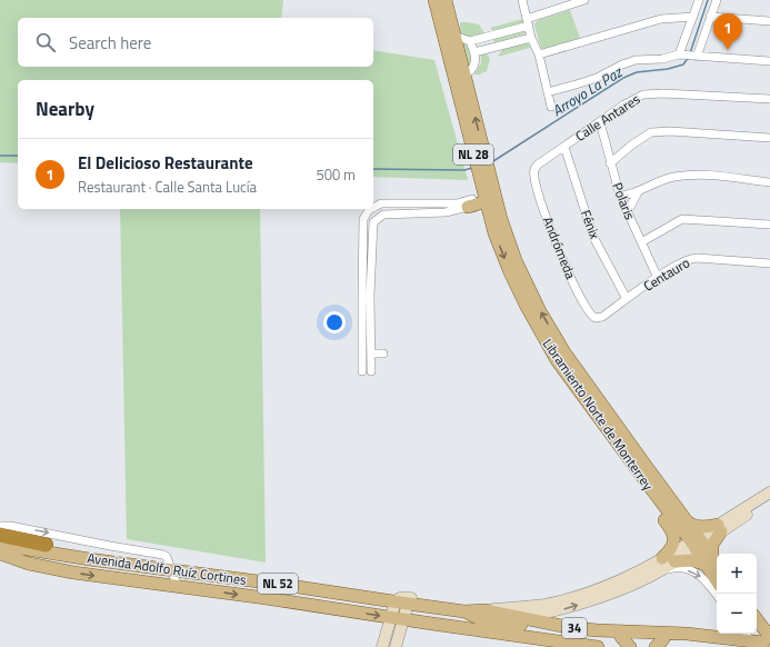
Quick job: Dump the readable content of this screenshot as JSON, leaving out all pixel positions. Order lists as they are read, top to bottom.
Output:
{
  "streets": {
    "main road": [
      "NL 28",
      "Libramiento Norte de Monterrey",
      "Avenida Adolfo Ruíz Cortines",
      "NL 52",
      "34"
    ],
    "street": [
      "Calle Antares",
      "Polaris",
      "Fénix",
      "Andrómeda",
      "Centauro"
    ]
  },
  "crossings": [
    ["Calle Antares", "Polaris"],
    ["Calle Antares", "Fénix"],
    ["Calle Antares", "Andrómeda"],
    ["Polaris", "Centauro"],
    ["Fénix", "Centauro"],
    ["Andrómeda", "Centauro"],
    ["Libramiento Norte de Monterrey", "NL 52"],
    ["Avenida Adolfo Ruíz Cortines", "NL 52"]
  ],
  "water": ["Arroyo La Paz"],
  "page": {
    "pins": "1",
    "search": "Search here",
    "heading": "Nearby",
    "list": [
      {
        "mark": "1",
        "name": "El Delicioso Restaurante",
        "note": "Restaurant · Calle Santa Lucía",
        "value": "500 m"
      }
    ],
    "map_buttons": ["+", "−"]
  }
}
